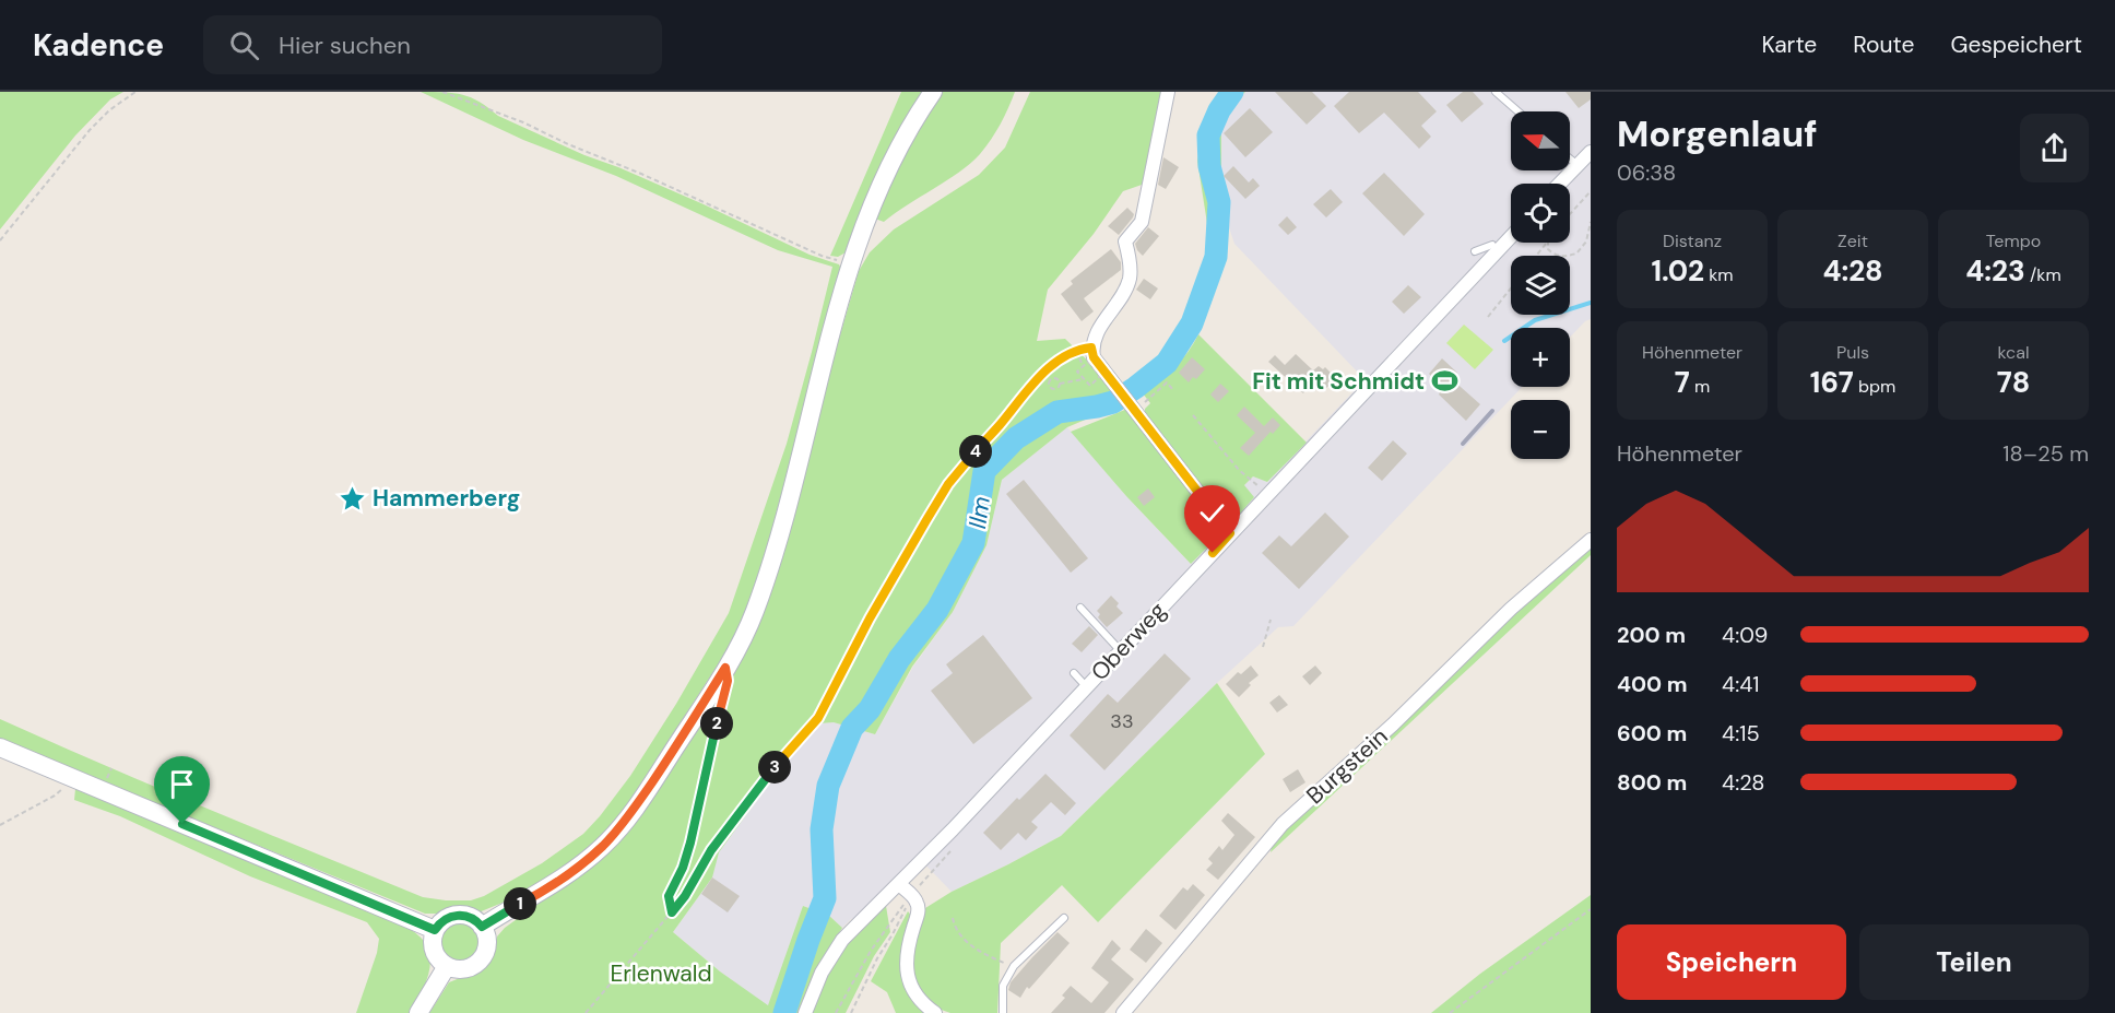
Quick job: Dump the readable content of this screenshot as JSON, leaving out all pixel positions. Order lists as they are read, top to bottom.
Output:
{
  "streets": {
    "street": ["Oberweg", "Burgstein"]
  },
  "water": ["Ilm"],
  "parks": ["Erlenwald"],
  "places": {
    "sports": ["Fit mit Schmidt"],
    "place": ["Hammerberg"]
  },
  "house_numbers": ["33"],
  "north": "left",
  "page": {
    "header": "Kadence",
    "search": "Hier suchen",
    "nav": ["Karte", "Route", "Gespeichert"],
    "heading": ["Morgenlauf", "06:38"],
    "map_buttons": ["+", "−"],
    "stats": [
      ["Distanz", "1.02 km"],
      ["Zeit", "4:28"],
      ["Tempo", "4:23 /km"],
      ["Höhenmeter", "7 m"],
      ["Puls", "167 bpm"],
      ["kcal", "78"]
    ],
    "chart": ["Höhenmeter", "18–25 m"],
    "pins": [
      "4",
      "2",
      "3",
      "1"
    ],
    "list": [
      {
        "name": "200 m",
        "note": "4:09"
      },
      {
        "name": "400 m",
        "note": "4:41"
      },
      {
        "name": "600 m",
        "note": "4:15"
      },
      {
        "name": "800 m",
        "note": "4:28"
      }
    ],
    "buttons": ["Speichern", "Teilen"]
  }
}
